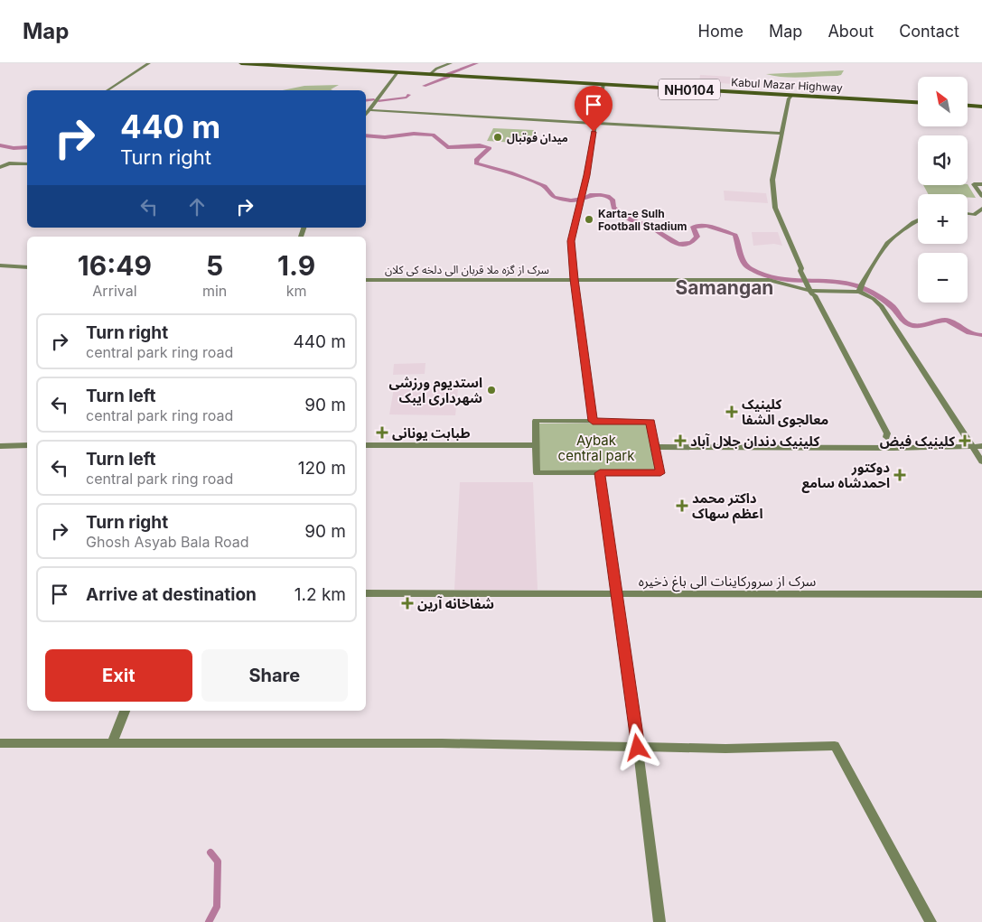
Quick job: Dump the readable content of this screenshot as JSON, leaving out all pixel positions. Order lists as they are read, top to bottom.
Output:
{
  "streets": {
    "highway": ["Kabul Mazar Highway", "NH0104"],
    "street": ["سرک از گزه ملا قربان الی دلخه کی کلان", "سرک از سرورکاینات الی باغ ذخیره"]
  },
  "districts": ["Samangan"],
  "parks": ["Aybak central park"],
  "places": {
    "other": ["میدان فوتبال", "Karta-e Sulh Football Stadium", "استدیوم ورزشی شهرداری ایبک"],
    "health": [
      "کلینیک معالجوی الشفا",
      "طبابت یونانی",
      "کلینیک دندان جلال آباد",
      "کلینیک فیض",
      "دوکتور احمدشاه سامع",
      "داکتر محمد اعظم سهاک",
      "شفاخانه آرین"
    ]
  },
  "north": "top left",
  "page": {
    "header": "Map",
    "nav": [
      "Home",
      "Map",
      "About",
      "Contact"
    ],
    "map_buttons": ["+", "−"],
    "turn": ["440 m", "Turn right"],
    "eta": [
      "16:49",
      "Arrival",
      "5",
      "min",
      "1.9",
      "km"
    ],
    "list": [
      {
        "name": "Turn right",
        "note": "central park ring road",
        "value": "440 m"
      },
      {
        "name": "Turn left",
        "note": "central park ring road",
        "value": "90 m"
      },
      {
        "name": "Turn left",
        "note": "central park ring road",
        "value": "120 m"
      },
      {
        "name": "Turn right",
        "note": "Ghosh Asyab Bala Road",
        "value": "90 m"
      },
      {
        "name": "Arrive at destination",
        "value": "1.2 km"
      }
    ],
    "buttons": ["Exit", "Share"]
  }
}
